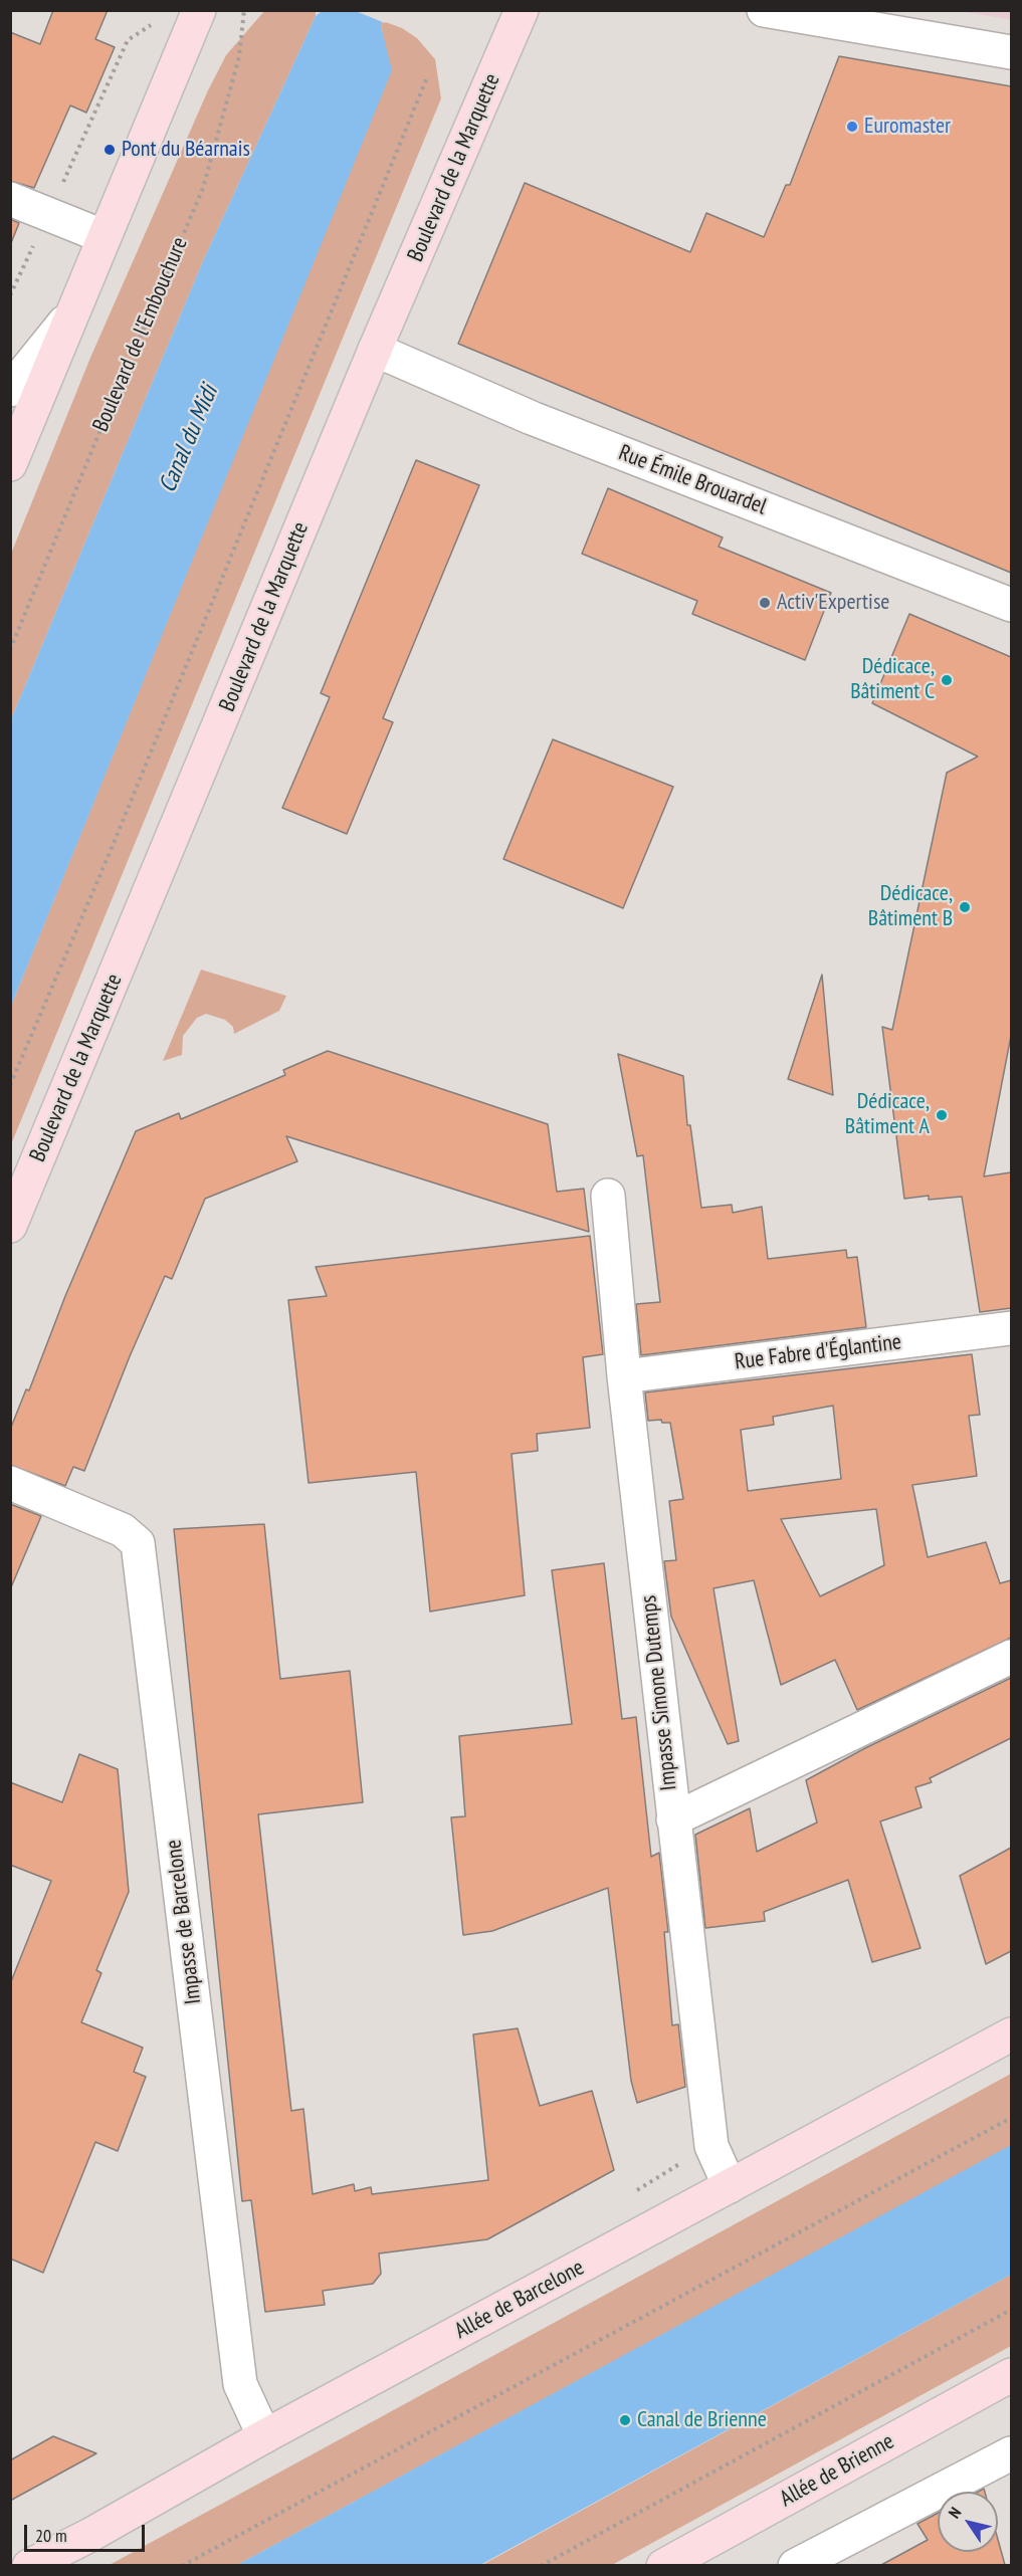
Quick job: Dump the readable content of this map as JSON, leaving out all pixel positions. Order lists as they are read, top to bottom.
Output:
{
  "streets": {
    "main road": ["Boulevard de la Marquette", "Allée de Barcelone", "Allée de Brienne"],
    "street": [
      "Rue Émile Brouardel",
      "Rue Fabre d'Églantine",
      "Impasse Simone Dutemps",
      "Impasse de Barcelone"
    ],
    "path": ["Boulevard de l'Embouchure"]
  },
  "crossings": [
    ["Boulevard de la Marquette", "Rue Émile Brouardel"],
    ["Rue Fabre d'Églantine", "Impasse Simone Dutemps"],
    ["Impasse Simone Dutemps", "Allée de Barcelone"],
    ["Impasse de Barcelone", "Allée de Barcelone"]
  ],
  "water": ["Canal du Midi"],
  "places": [
    "Euromaster",
    "Pont du Béarnais",
    "Activ'Expertise",
    "Dédicace, Bâtiment C",
    "Dédicace, Bâtiment B",
    "Dédicace, Bâtiment A",
    "Canal de Brienne"
  ],
  "scale_bar": "20 m",
  "north": "top left"
}
